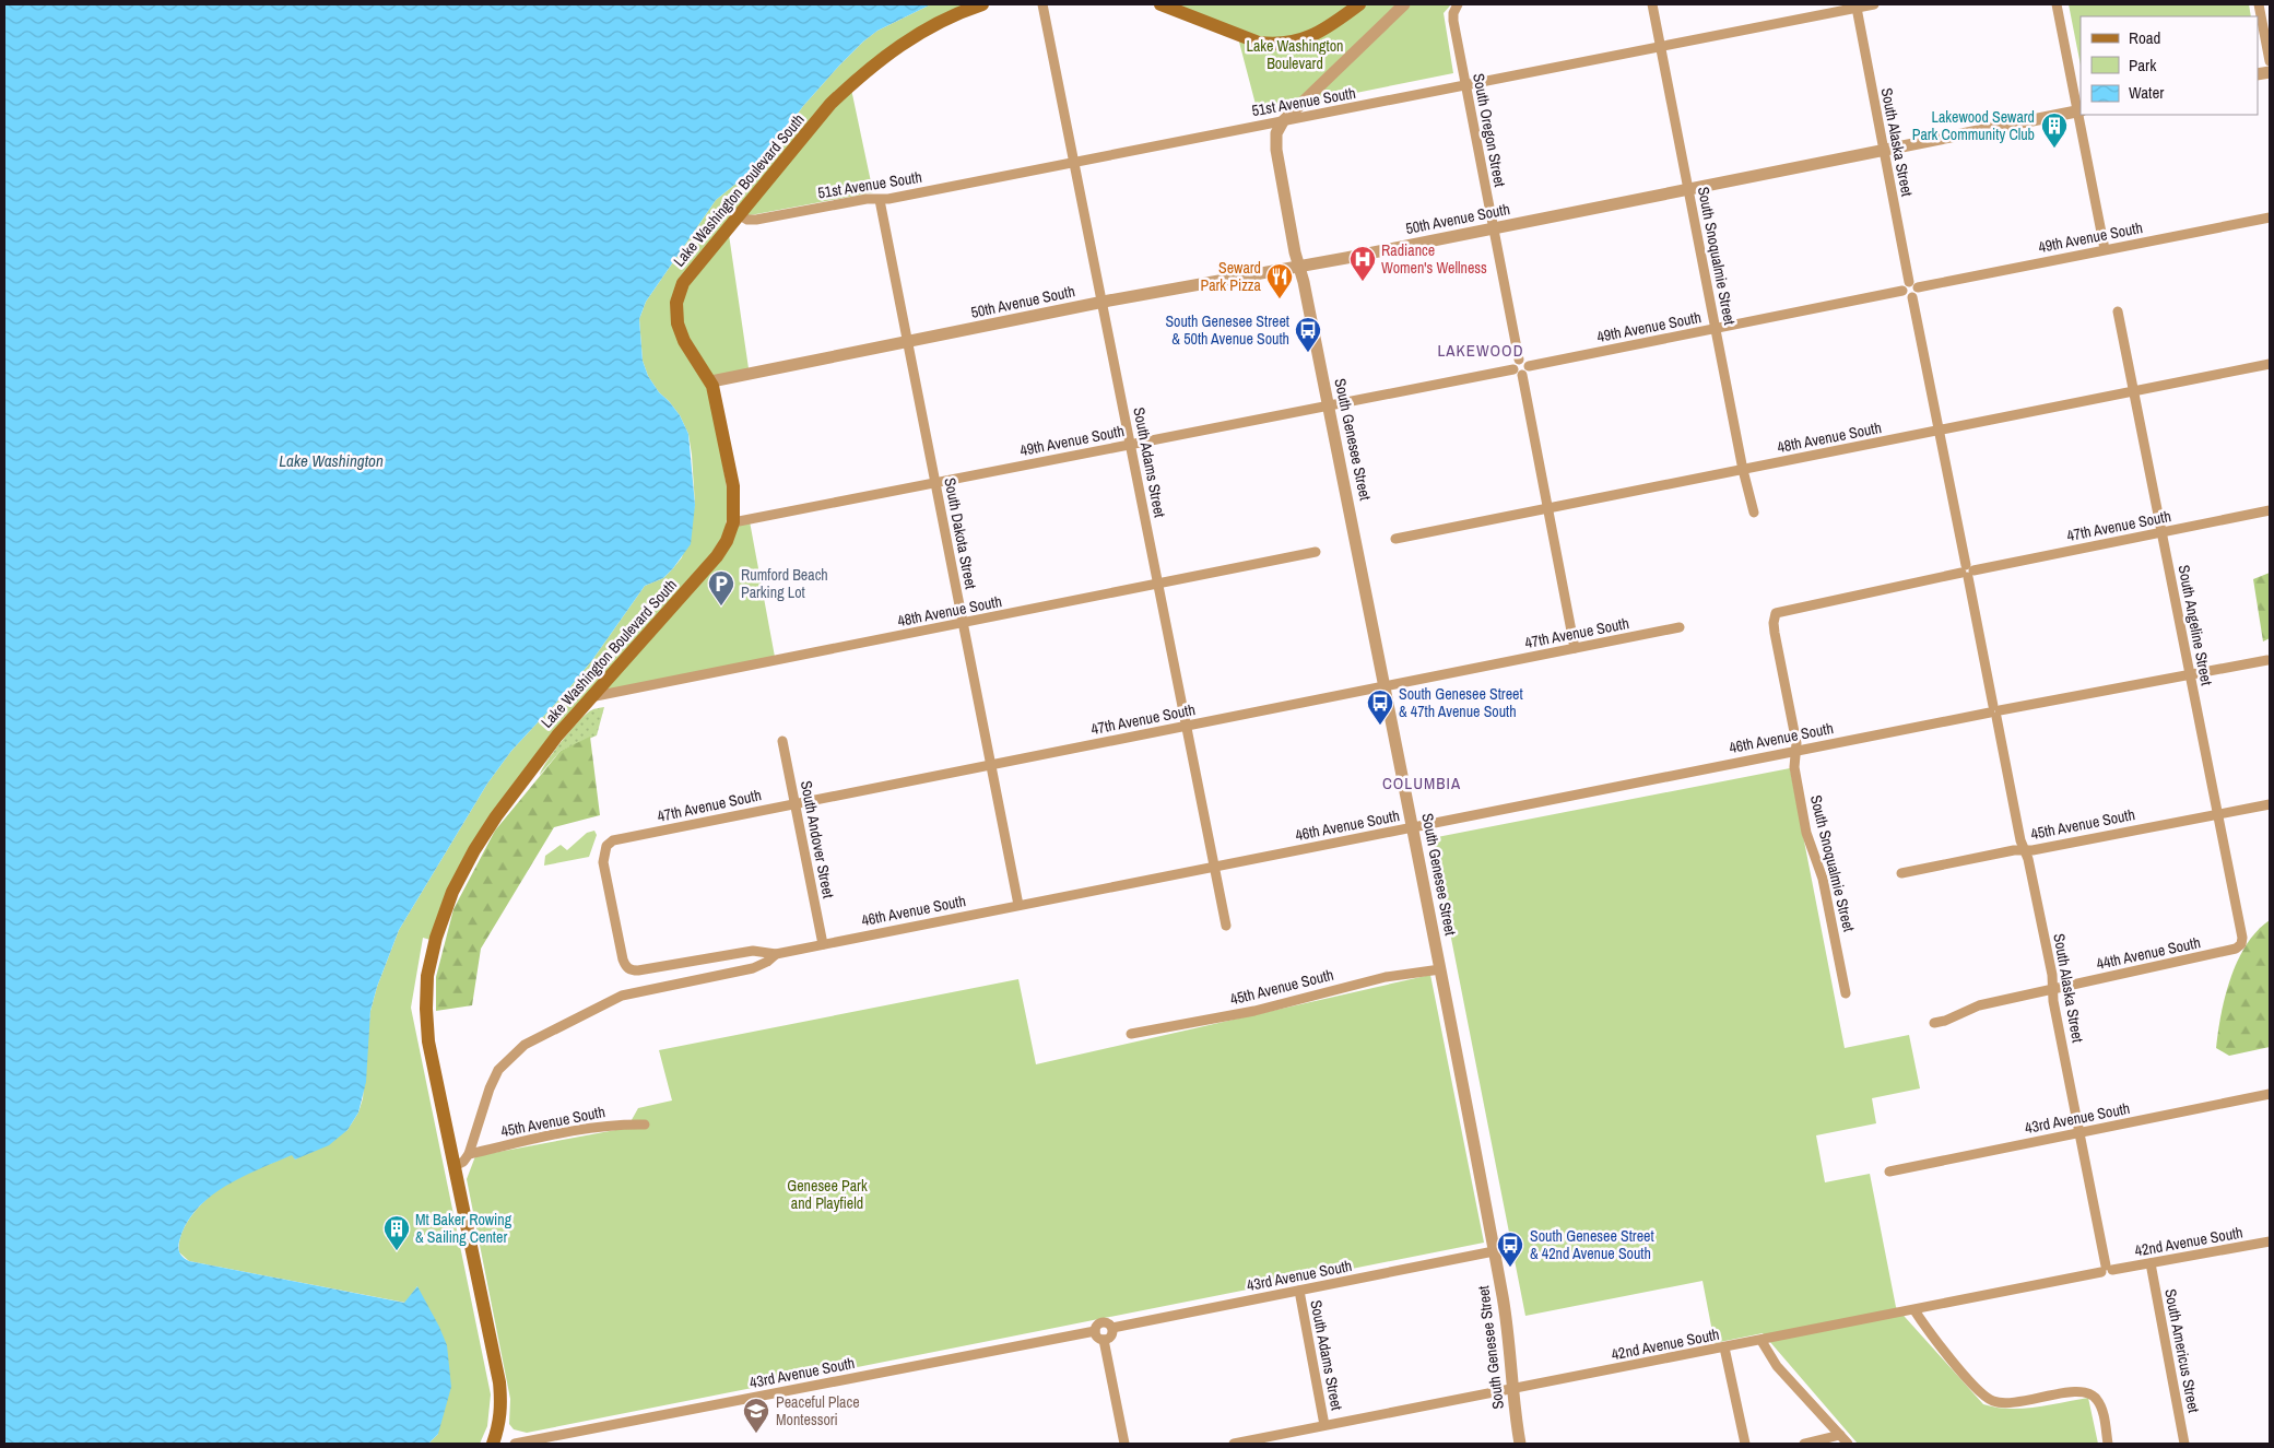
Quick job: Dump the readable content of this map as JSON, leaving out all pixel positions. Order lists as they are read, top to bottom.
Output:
{
  "streets": {
    "main road": ["Lake Washington Boulevard South"],
    "street": [
      "51st Avenue South",
      "South Oregon Street",
      "South Alaska Street",
      "50th Avenue South",
      "49th Avenue South",
      "South Snoqualmie Street",
      "48th Avenue South",
      "South Genesee Street",
      "South Adams Street",
      "47th Avenue South",
      "South Dakota Street",
      "South Angeline Street",
      "46th Avenue South",
      "45th Avenue South",
      "South Andover Street",
      "44th Avenue South",
      "43rd Avenue South",
      "42nd Avenue South",
      "South Americus Street"
    ]
  },
  "crossings": [
    ["51st Avenue South", "South Oregon Street"],
    ["51st Avenue South", "South Alaska Street"],
    ["51st Avenue South", "Lake Washington Boulevard South"],
    ["51st Avenue South", "South Snoqualmie Street"],
    ["51st Avenue South", "South Genesee Street"],
    ["51st Avenue South", "South Adams Street"],
    ["51st Avenue South", "South Dakota Street"],
    ["South Oregon Street", "50th Avenue South"],
    ["South Oregon Street", "49th Avenue South"],
    ["South Alaska Street", "50th Avenue South"],
    ["South Alaska Street", "49th Avenue South"],
    ["South Alaska Street", "48th Avenue South"],
    ["South Alaska Street", "47th Avenue South"],
    ["South Alaska Street", "46th Avenue South"],
    ["South Alaska Street", "45th Avenue South"],
    ["South Alaska Street", "44th Avenue South"],
    ["South Alaska Street", "43rd Avenue South"],
    ["South Alaska Street", "42nd Avenue South"],
    ["Lake Washington Boulevard South", "50th Avenue South"],
    ["Lake Washington Boulevard South", "49th Avenue South"],
    ["Lake Washington Boulevard South", "48th Avenue South"],
    ["50th Avenue South", "South Snoqualmie Street"],
    ["50th Avenue South", "South Genesee Street"],
    ["50th Avenue South", "South Adams Street"],
    ["50th Avenue South", "South Dakota Street"],
    ["49th Avenue South", "South Snoqualmie Street"],
    ["49th Avenue South", "South Genesee Street"],
    ["49th Avenue South", "South Adams Street"],
    ["49th Avenue South", "South Dakota Street"],
    ["South Snoqualmie Street", "48th Avenue South"],
    ["South Snoqualmie Street", "47th Avenue South"],
    ["South Snoqualmie Street", "46th Avenue South"],
    ["48th Avenue South", "South Adams Street"],
    ["48th Avenue South", "South Dakota Street"],
    ["48th Avenue South", "South Angeline Street"],
    ["South Genesee Street", "47th Avenue South"],
    ["South Genesee Street", "46th Avenue South"],
    ["South Genesee Street", "45th Avenue South"],
    ["South Genesee Street", "43rd Avenue South"],
    ["South Genesee Street", "42nd Avenue South"],
    ["South Adams Street", "47th Avenue South"],
    ["South Adams Street", "46th Avenue South"],
    ["South Adams Street", "43rd Avenue South"],
    ["South Adams Street", "42nd Avenue South"],
    ["47th Avenue South", "South Dakota Street"],
    ["47th Avenue South", "South Angeline Street"],
    ["47th Avenue South", "46th Avenue South"],
    ["47th Avenue South", "South Andover Street"],
    ["South Dakota Street", "46th Avenue South"],
    ["South Angeline Street", "46th Avenue South"],
    ["South Angeline Street", "45th Avenue South"],
    ["South Angeline Street", "44th Avenue South"],
    ["46th Avenue South", "45th Avenue South"],
    ["46th Avenue South", "South Andover Street"],
    ["42nd Avenue South", "South Americus Street"]
  ],
  "districts": ["LAKEWOOD", "COLUMBIA"],
  "water": ["Lake Washington"],
  "parks": ["Lake Washington Boulevard", "Genesee Park and Playfield"],
  "places": {
    "building": ["Lakewood Seward Park Community Club", "Mt Baker Rowing & Sailing Center"],
    "hospital": ["Radiance Women's Wellness"],
    "restaurant": ["Seward Park Pizza"],
    "bus stop": ["South Genesee Street & 50th Avenue South", "South Genesee Street & 47th Avenue South", "South Genesee Street & 42nd Avenue South"],
    "parking": ["Rumford Beach Parking Lot"],
    "school or university": ["Peaceful Place Montessori"]
  },
  "legend": ["Road", "Park", "Water"]
}
